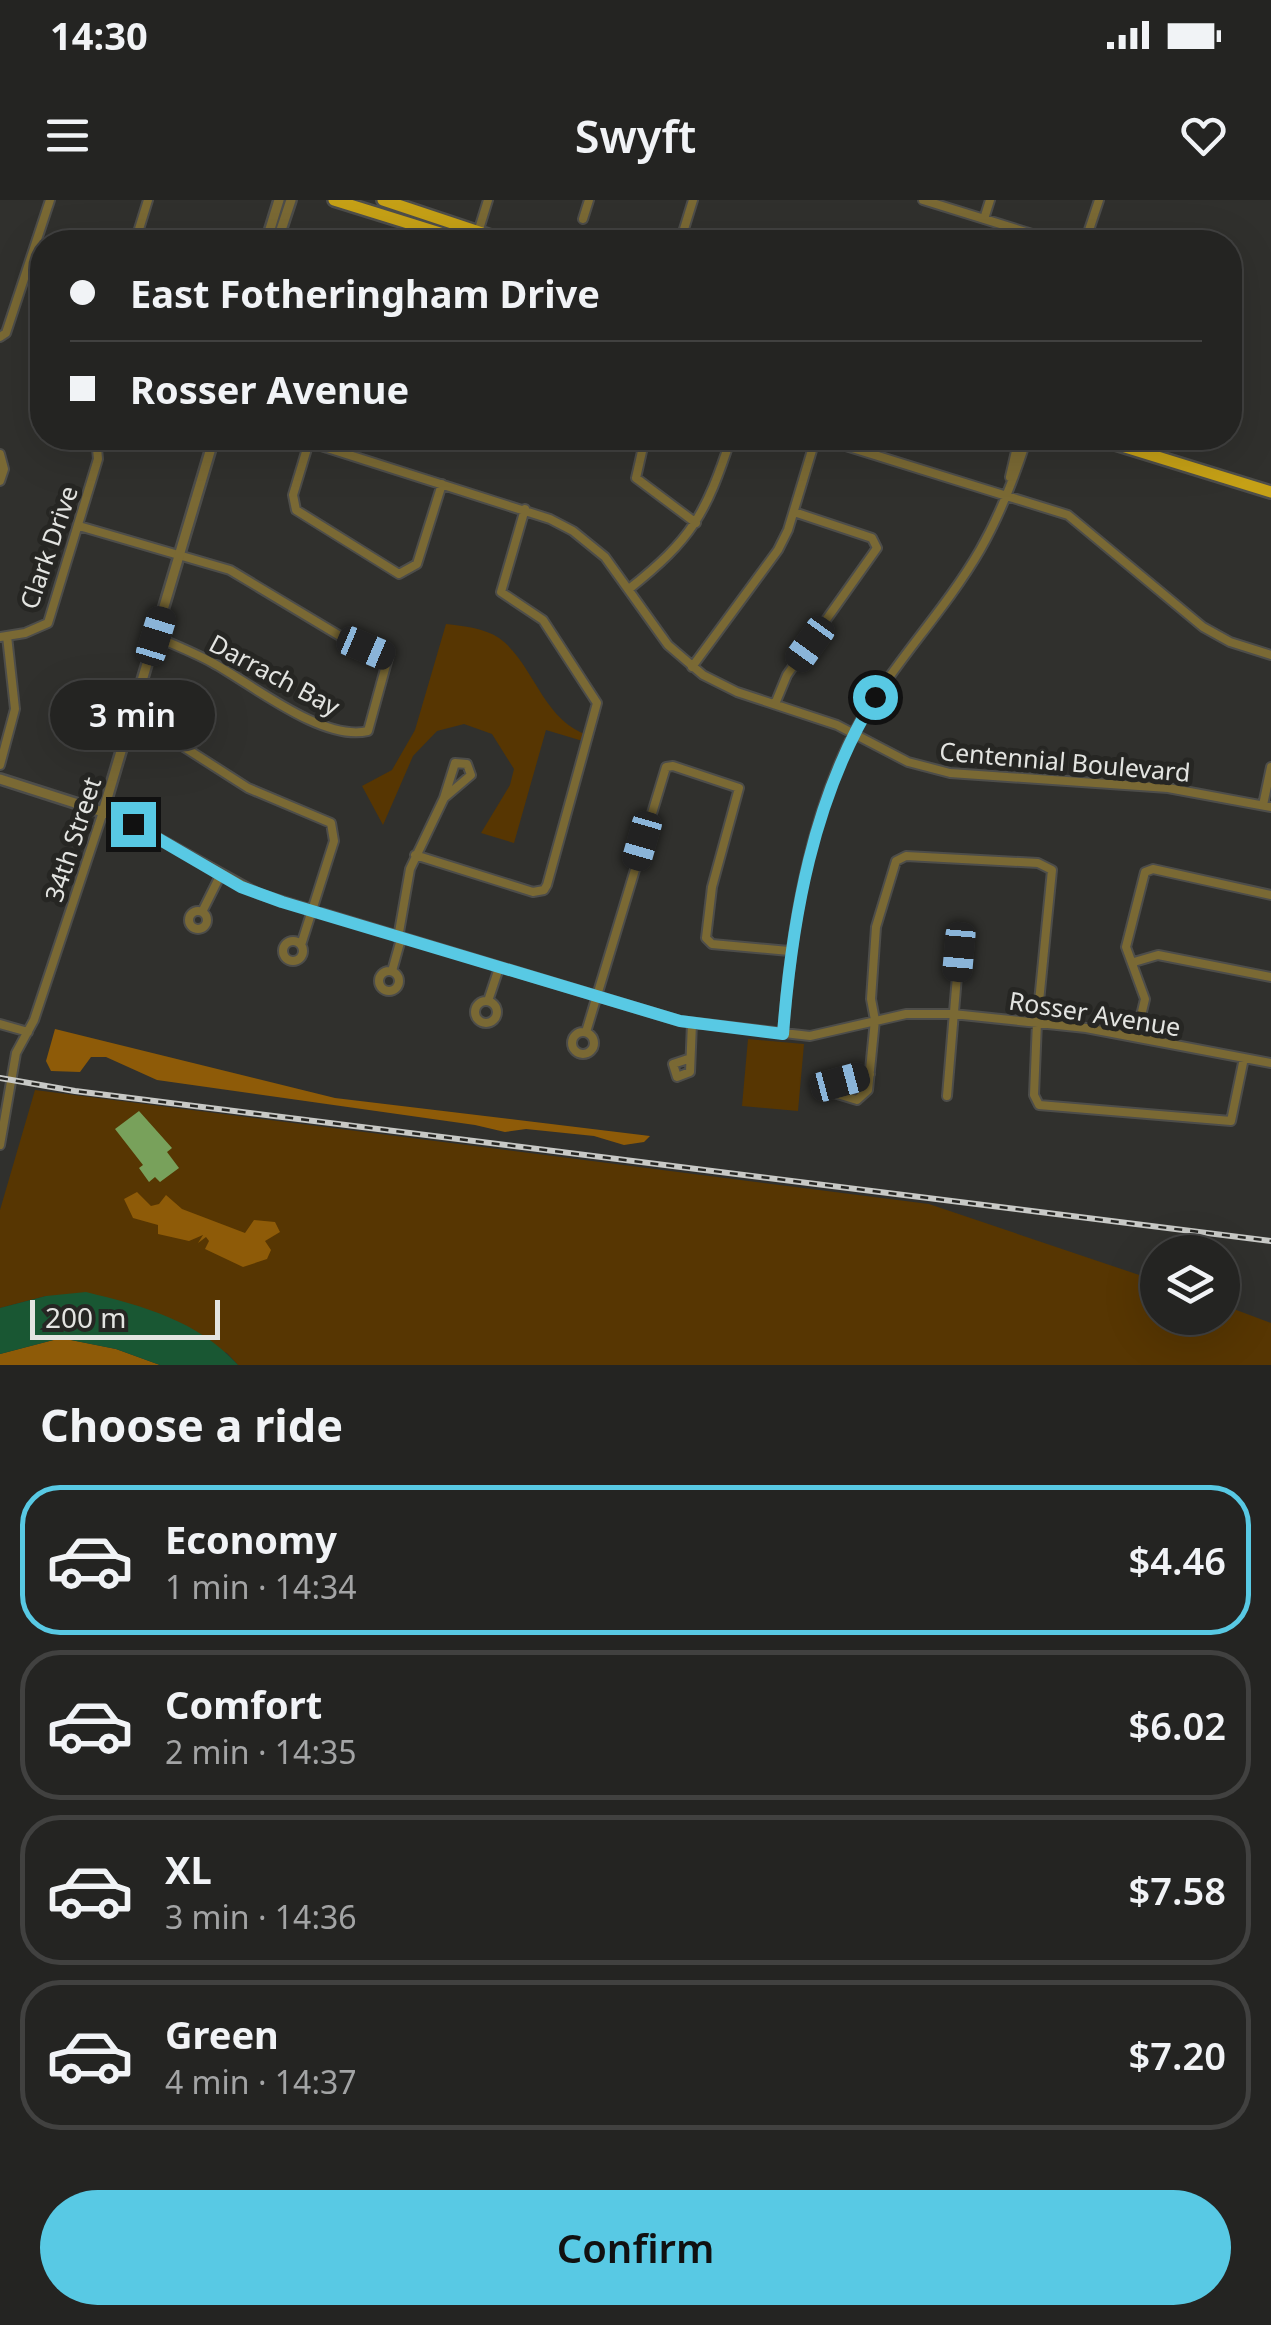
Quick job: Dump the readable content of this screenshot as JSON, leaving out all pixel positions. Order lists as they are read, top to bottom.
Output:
{
  "streets": {
    "street": [
      "Clark Drive",
      "Darrach Bay",
      "Centennial Boulevard",
      "34th Street",
      "Rosser Avenue"
    ]
  },
  "crossings": [
    ["Darrach Bay", "34th Street"],
    ["34th Street", "Rosser Avenue"]
  ],
  "scale_bar": "200 m",
  "page": {
    "status": "14:30",
    "header": "Swyft",
    "banner": ["East Fotheringham Drive", "Rosser Avenue"],
    "bubble": "3 min",
    "scale": "200 m",
    "heading": "Choose a ride",
    "list": [
      {
        "name": "Economy",
        "note": "1 min · 14:34",
        "value": "$4.46"
      },
      {
        "name": "Comfort",
        "note": "2 min · 14:35",
        "value": "$6.02"
      },
      {
        "name": "XL",
        "note": "3 min · 14:36",
        "value": "$7.58"
      },
      {
        "name": "Green",
        "note": "4 min · 14:37",
        "value": "$7.20"
      }
    ],
    "buttons": "Confirm"
  }
}
